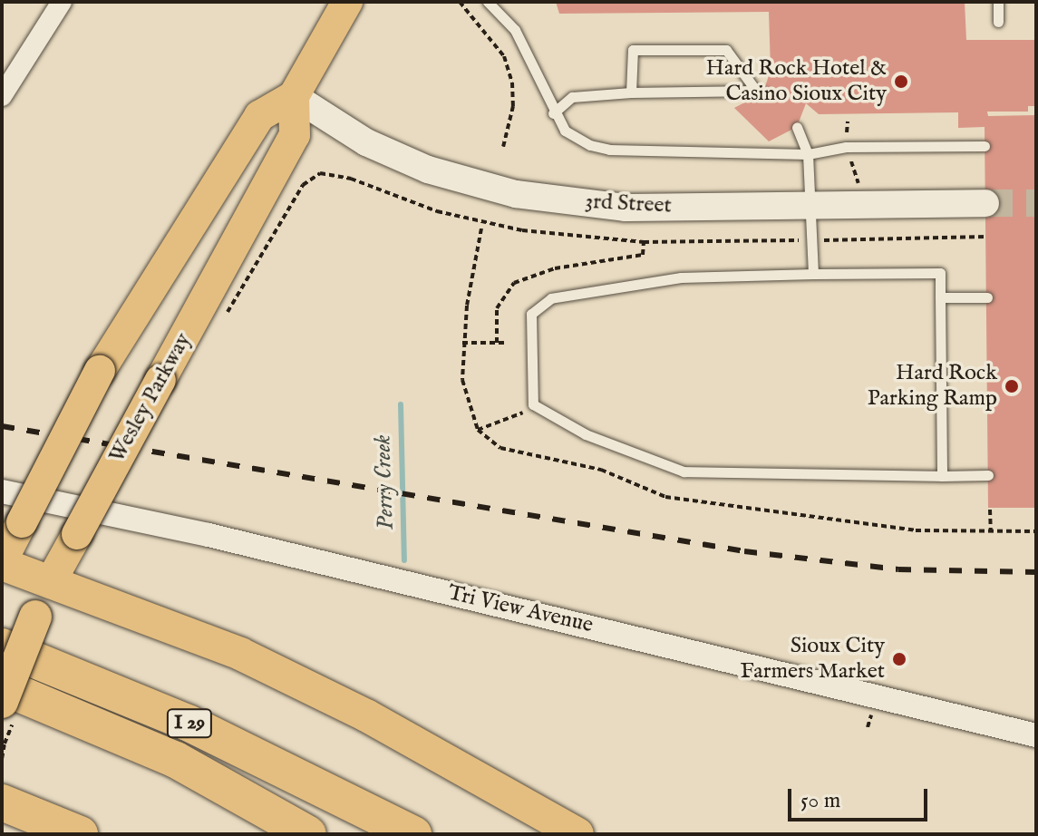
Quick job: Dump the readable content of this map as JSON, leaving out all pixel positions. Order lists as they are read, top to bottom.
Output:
{
  "streets": {
    "highway": ["Wesley Parkway", "I 29"],
    "main road": ["3rd Street"],
    "street": ["Tri View Avenue"]
  },
  "crossings": [
    ["3rd Street", "Wesley Parkway"]
  ],
  "water": ["Perry Creek"],
  "places": ["Hard Rock Hotel & Casino Sioux City", "Hard Rock Parking Ramp", "Sioux City Farmers Market"],
  "scale_bar": "50 m"
}
